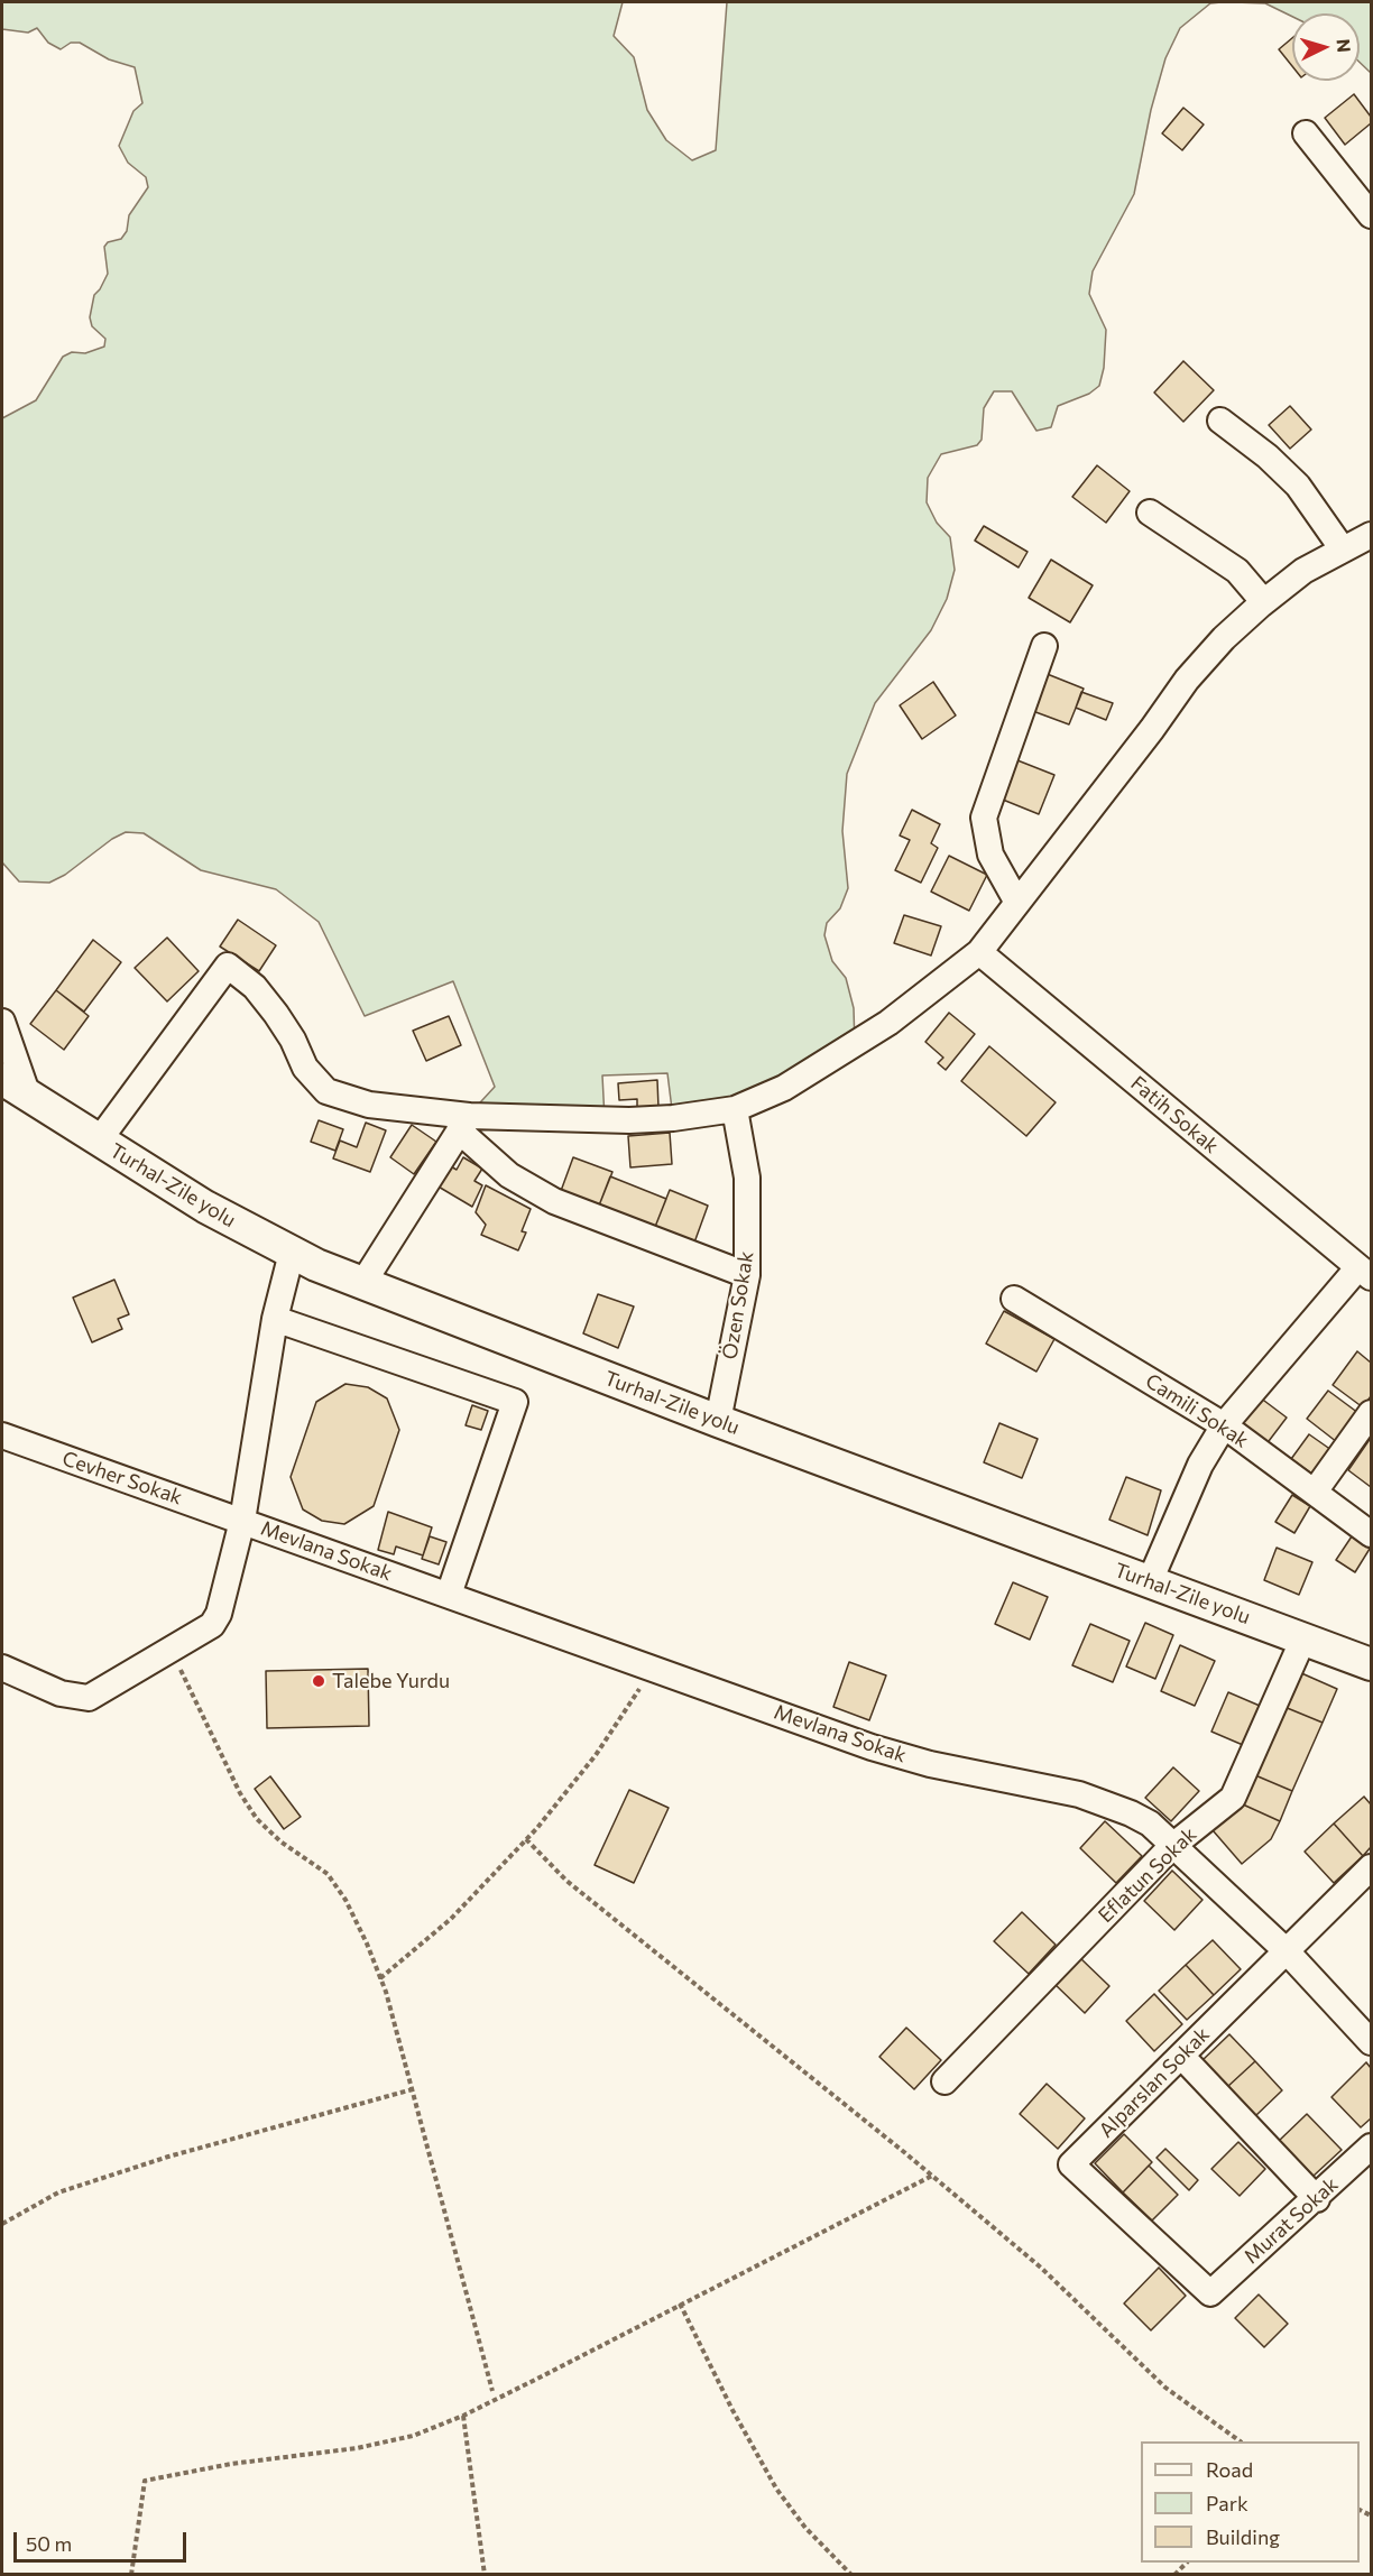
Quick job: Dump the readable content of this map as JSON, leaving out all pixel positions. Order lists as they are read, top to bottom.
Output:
{
  "streets": {
    "main road": ["Turhal-Zile yolu"],
    "street": [
      "Fatih Sokak",
      "Özen Sokak",
      "Camili Sokak",
      "Cevher Sokak",
      "Mevlana Sokak",
      "Eflatun Sokak",
      "Alparslan Sokak",
      "Murat Sokak"
    ]
  },
  "crossings": [
    ["Turhal-Zile yolu", "Özen Sokak"],
    ["Turhal-Zile yolu", "Eflatun Sokak"],
    ["Cevher Sokak", "Mevlana Sokak"],
    ["Mevlana Sokak", "Eflatun Sokak"],
    ["Mevlana Sokak", "Alparslan Sokak"],
    ["Alparslan Sokak", "Murat Sokak"]
  ],
  "places": ["Talebe Yurdu"],
  "legend": ["Road", "Park", "Building"],
  "scale_bar": "50 m",
  "north": "right"
}
